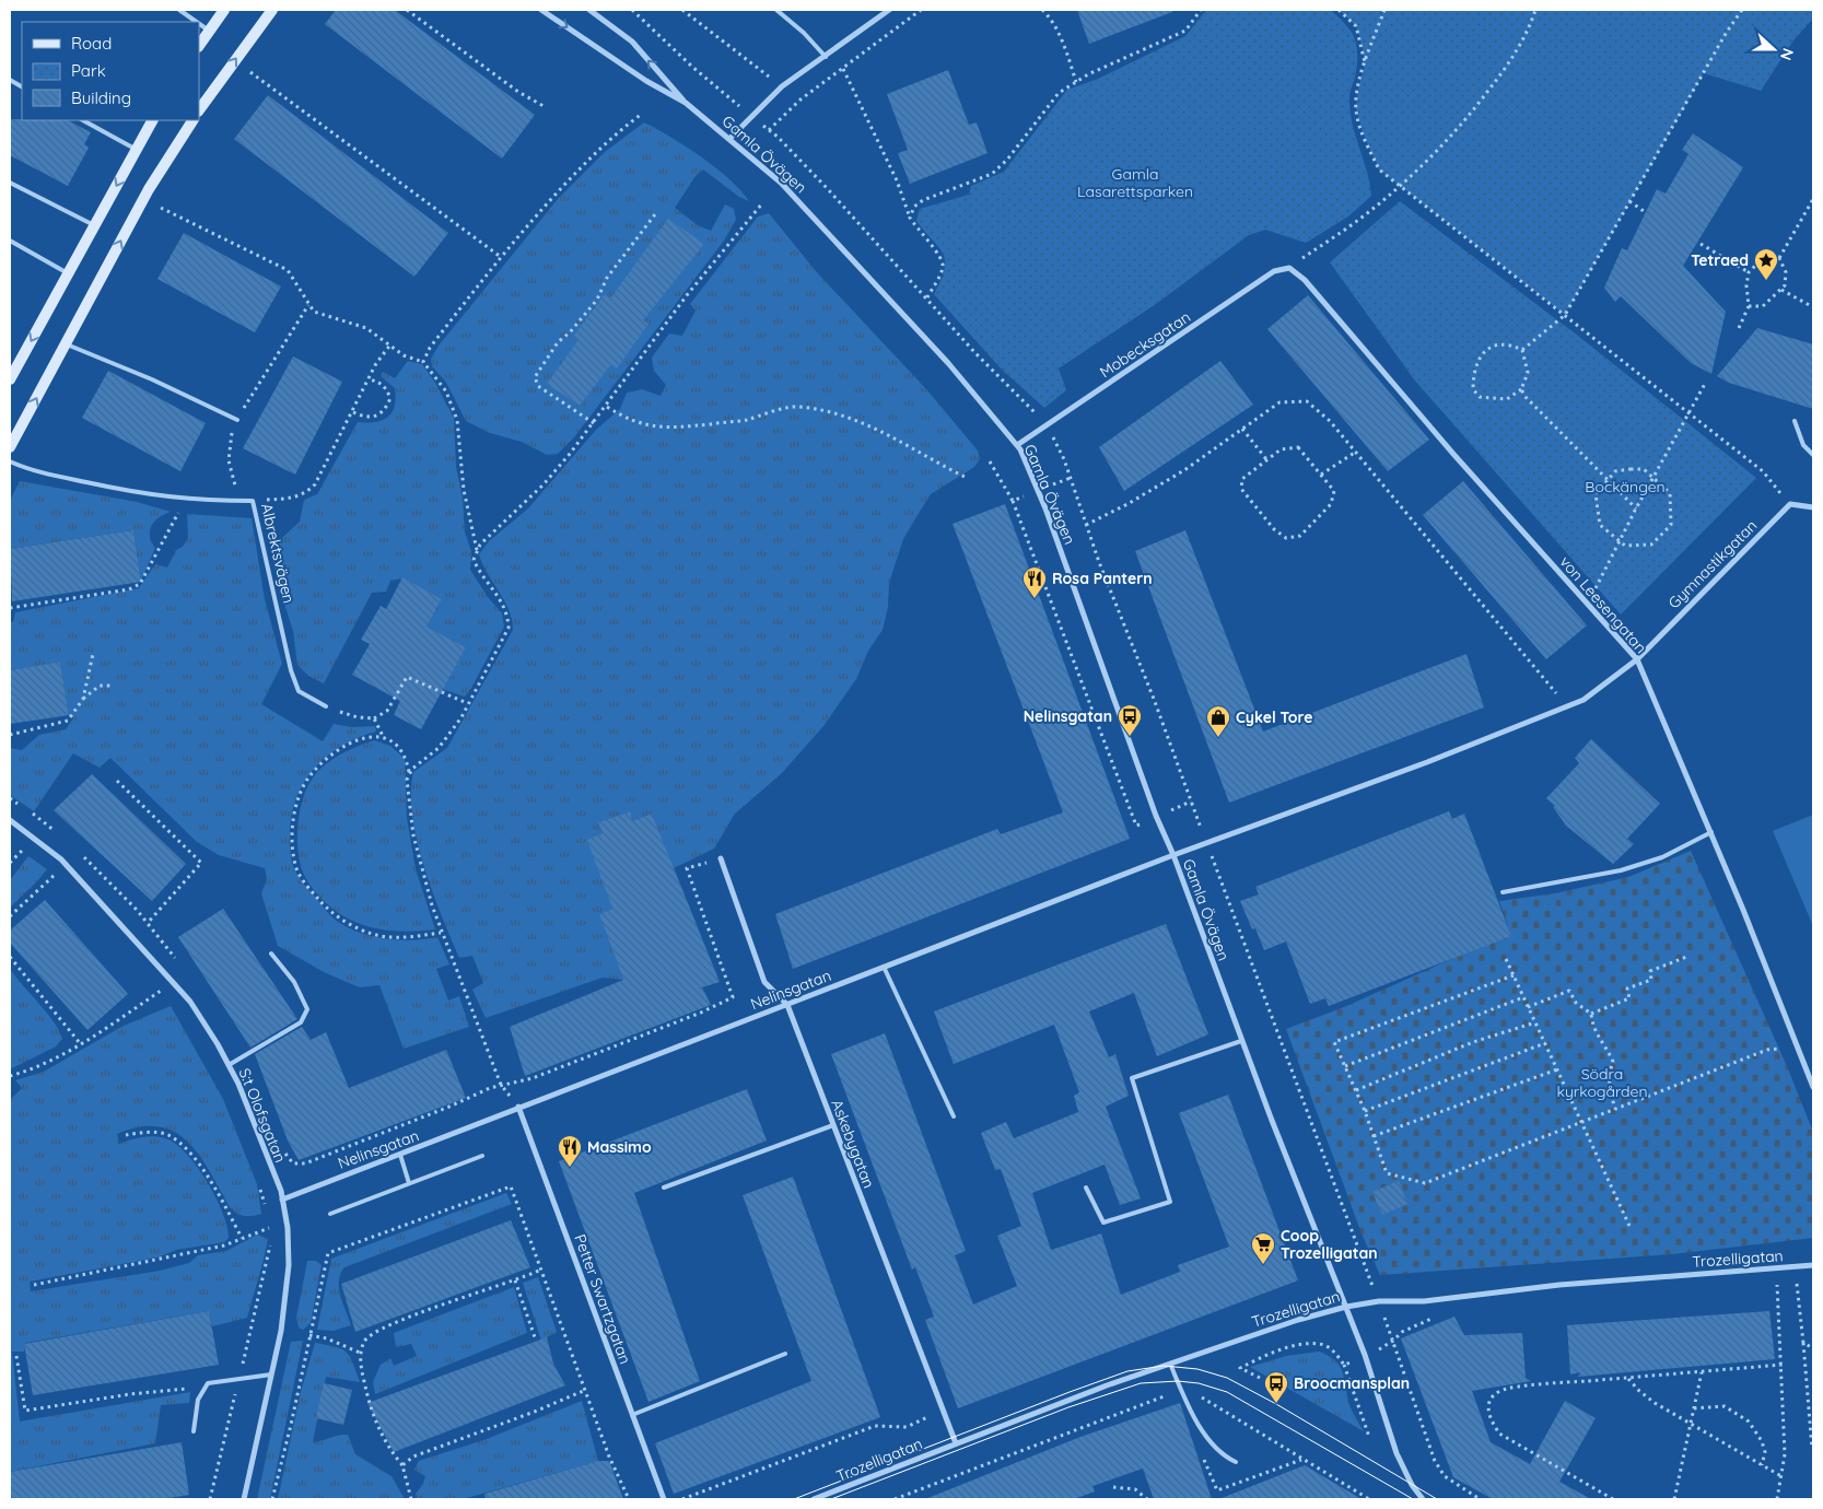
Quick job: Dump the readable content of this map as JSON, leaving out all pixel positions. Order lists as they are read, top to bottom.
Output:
{
  "streets": {
    "street": [
      "Gamla Övägen",
      "Mobecksgatan",
      "Gymnastikgatan",
      "von Leesengatan",
      "Nelinsgatan",
      "S:t Olofsgatan",
      "Askebygatan",
      "Trozelligatan",
      "Petter Swartzgatan"
    ],
    "lane": ["Albrektsvägen"]
  },
  "crossings": [
    ["Gamla Övägen", "Mobecksgatan"],
    ["Gamla Övägen", "Nelinsgatan"],
    ["Gamla Övägen", "Trozelligatan"],
    ["Mobecksgatan", "von Leesengatan"],
    ["Gymnastikgatan", "von Leesengatan"],
    ["Gymnastikgatan", "Nelinsgatan"],
    ["von Leesengatan", "Nelinsgatan"],
    ["Nelinsgatan", "S:t Olofsgatan"],
    ["Nelinsgatan", "Askebygatan"],
    ["Nelinsgatan", "Petter Swartzgatan"],
    ["Askebygatan", "Trozelligatan"]
  ],
  "parks": ["Gamla Lasarettsparken", "Bockängen", "Södra kyrkogården"],
  "places": {
    "place": ["Tetraed"],
    "restaurant": ["Rosa Pantern", "Massimo"],
    "bus stop": ["Nelinsgatan", "Broocmansplan"],
    "shop": ["Cykel Tore"],
    "supermarket": ["Coop Trozelligatan"]
  },
  "legend": ["Road", "Park", "Building"],
  "north": "right"
}
